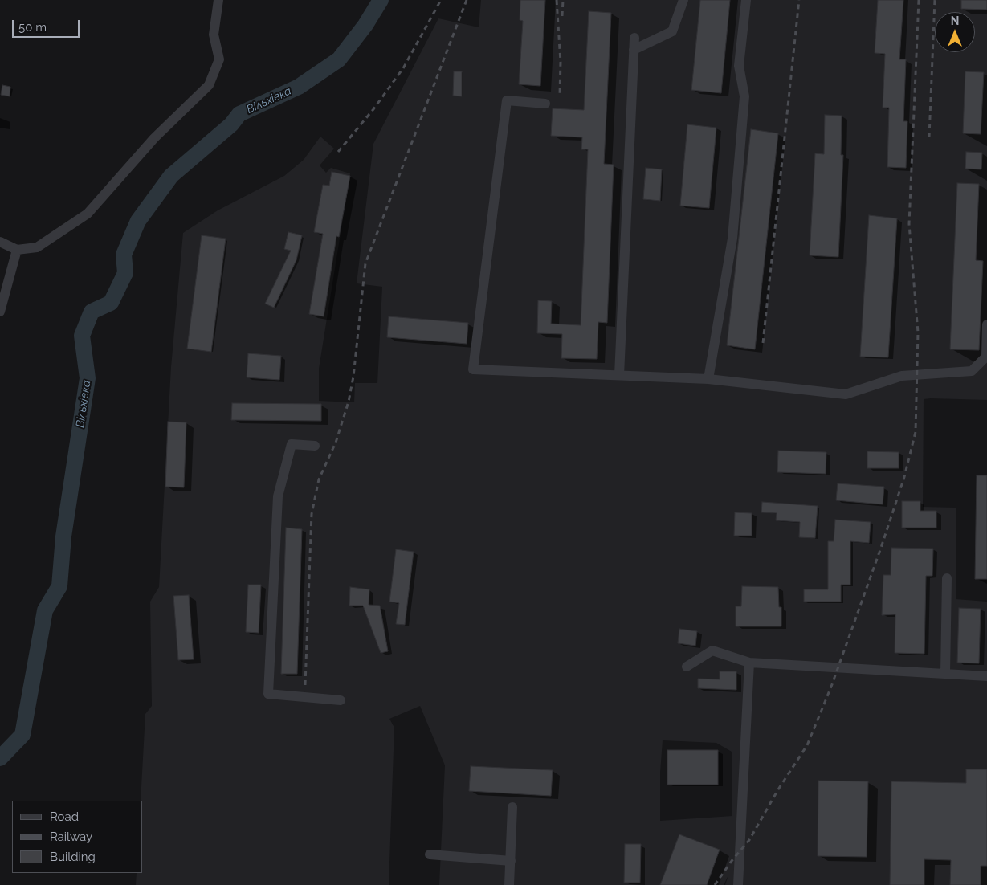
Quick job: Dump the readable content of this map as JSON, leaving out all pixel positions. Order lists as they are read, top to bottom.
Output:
{
  "water": ["Вільхівка"],
  "legend": ["Road", "Railway", "Building"],
  "scale_bar": "50 m",
  "north": "top"
}
